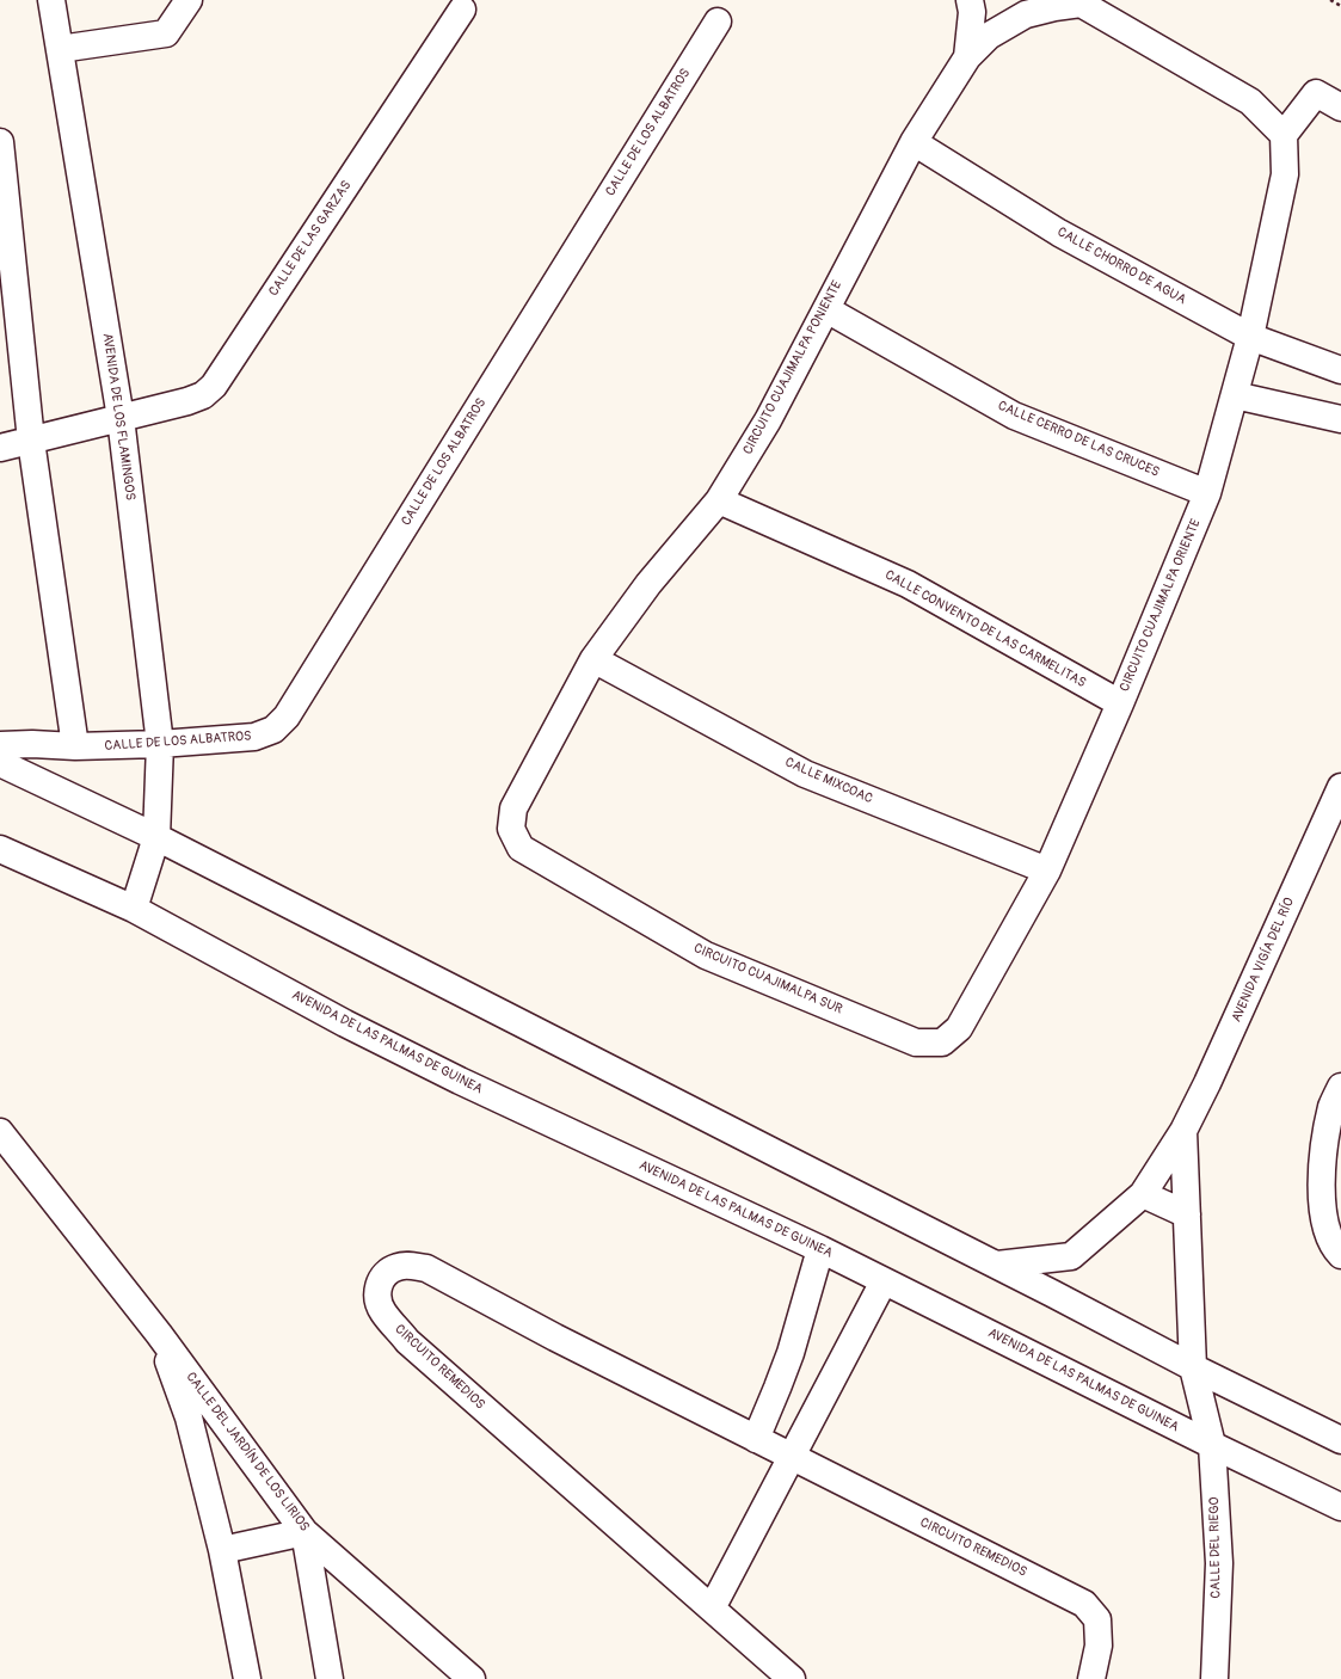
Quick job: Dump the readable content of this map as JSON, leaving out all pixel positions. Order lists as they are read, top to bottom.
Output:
{
  "streets": {
    "street": [
      "CALLE DE LOS ALBATROS",
      "CALLE DE LAS GARZAS",
      "CALLE CHORRO DE AGUA",
      "CIRCUITO CUAJIMALPA PONIENTE",
      "AVENIDA DE LOS FLAMINGOS",
      "CALLE CERRO DE LAS CRUCES",
      "CIRCUITO CUAJIMALPA ORIENTE",
      "CALLE CONVENTO DE LAS CARMELITAS",
      "CALLE MIXCOAC",
      "AVENIDA VIGÍA DEL RÍO",
      "CIRCUITO CUAJIMALPA SUR",
      "AVENIDA DE LAS PALMAS DE GUINEA",
      "CIRCUITO REMEDIOS",
      "CALLE DEL JARDÍN DE LOS LIRIOS",
      "CALLE DEL RIEGO"
    ]
  },
  "crossings": [
    ["CALLE DE LOS ALBATROS", "AVENIDA DE LOS FLAMINGOS"],
    ["CALLE DE LAS GARZAS", "AVENIDA DE LOS FLAMINGOS"],
    ["CALLE CHORRO DE AGUA", "CIRCUITO CUAJIMALPA PONIENTE"],
    ["CALLE CHORRO DE AGUA", "CIRCUITO CUAJIMALPA ORIENTE"],
    ["CIRCUITO CUAJIMALPA PONIENTE", "CALLE CERRO DE LAS CRUCES"],
    ["CIRCUITO CUAJIMALPA PONIENTE", "CALLE CONVENTO DE LAS CARMELITAS"],
    ["CIRCUITO CUAJIMALPA PONIENTE", "CALLE MIXCOAC"],
    ["CIRCUITO CUAJIMALPA PONIENTE", "CIRCUITO CUAJIMALPA SUR"],
    ["CALLE CERRO DE LAS CRUCES", "CIRCUITO CUAJIMALPA ORIENTE"],
    ["CIRCUITO CUAJIMALPA ORIENTE", "CALLE CONVENTO DE LAS CARMELITAS"],
    ["CIRCUITO CUAJIMALPA ORIENTE", "CALLE MIXCOAC"],
    ["CIRCUITO CUAJIMALPA ORIENTE", "CIRCUITO CUAJIMALPA SUR"],
    ["AVENIDA VIGÍA DEL RÍO", "CALLE DEL RIEGO"],
    ["AVENIDA DE LAS PALMAS DE GUINEA", "CALLE DEL RIEGO"]
  ]
}
